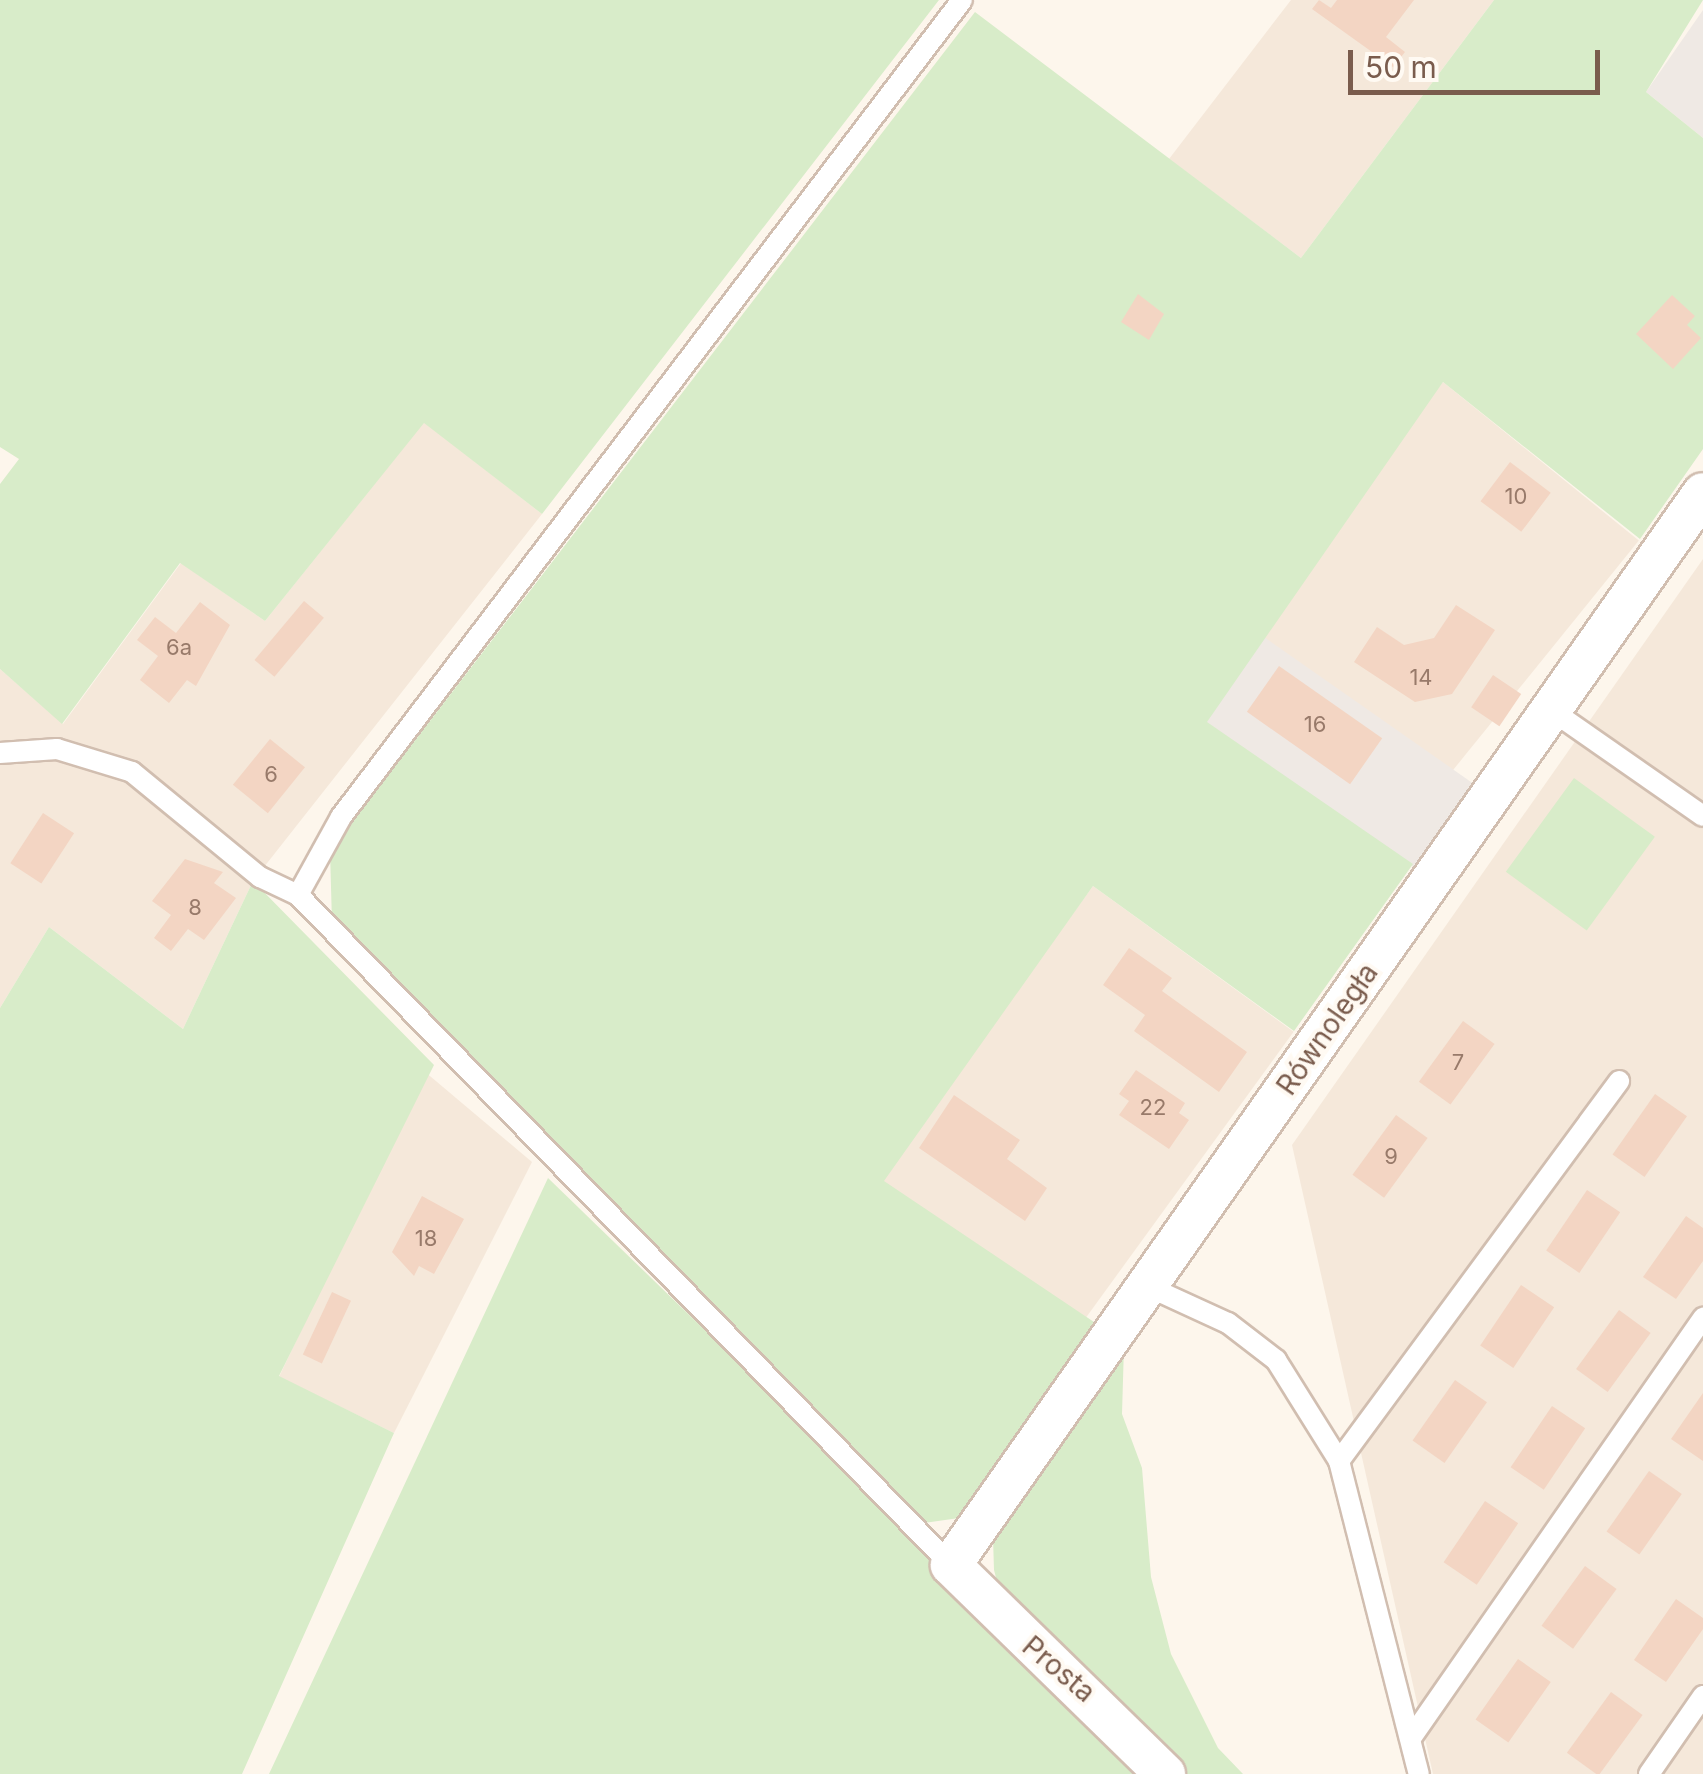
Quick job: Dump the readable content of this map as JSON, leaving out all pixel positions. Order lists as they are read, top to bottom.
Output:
{
  "streets": {
    "street": ["Równoległa", "Prosta"]
  },
  "crossings": [
    ["Równoległa", "Prosta"]
  ],
  "house_numbers": [
    "10",
    "6a",
    "14",
    "16",
    "6",
    "8",
    "7",
    "22",
    "9",
    "18"
  ],
  "scale_bar": "50 m"
}
